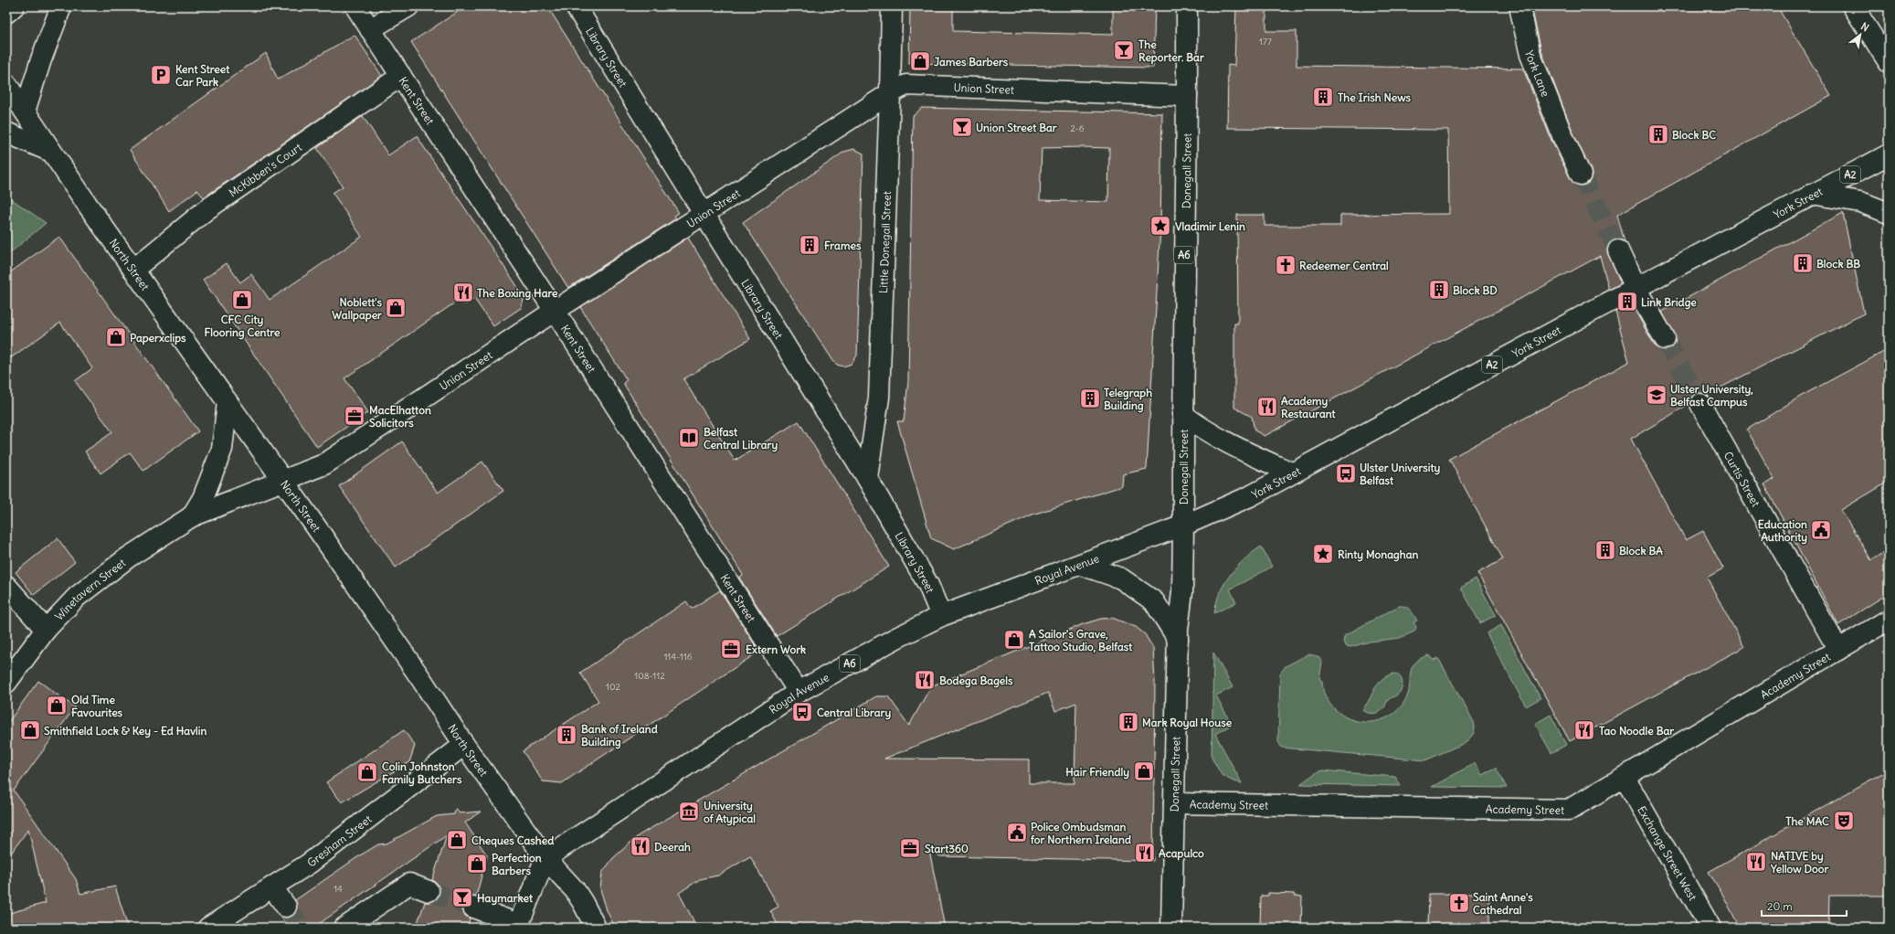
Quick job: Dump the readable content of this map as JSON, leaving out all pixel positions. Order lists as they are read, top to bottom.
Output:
{
  "streets": {
    "street": [
      "Library Street",
      "York Lane",
      "Union Street",
      "Kent Street",
      "McKibben's Court",
      "Donegall Street",
      "A2",
      "York Street",
      "Little Donegall Street",
      "A6",
      "North Street",
      "Curtis Street",
      "Royal Avenue",
      "Winetavern Street",
      "Academy Street",
      "Gresham Street",
      "Exchange Street West"
    ]
  },
  "crossings": [
    ["Library Street", "Union Street"],
    ["Library Street", "Little Donegall Street"],
    ["Library Street", "Royal Avenue"],
    ["Union Street", "Kent Street"],
    ["Union Street", "Donegall Street"],
    ["Union Street", "Little Donegall Street"],
    ["Union Street", "North Street"],
    ["Union Street", "Winetavern Street"],
    ["Kent Street", "McKibben's Court"],
    ["Kent Street", "Royal Avenue"],
    ["McKibben's Court", "North Street"],
    ["Donegall Street", "York Street"],
    ["Donegall Street", "Royal Avenue"],
    ["Donegall Street", "Academy Street"],
    ["York Street", "Royal Avenue"],
    ["North Street", "Royal Avenue"],
    ["North Street", "Winetavern Street"],
    ["North Street", "Gresham Street"],
    ["Curtis Street", "Academy Street"],
    ["Academy Street", "Exchange Street West"]
  ],
  "places": {
    "bar": ["The Reporter. Bar", "Union Street Bar", "Haymarket"],
    "shop": [
      "James Barbers",
      "CFC City Flooring Centre",
      "Noblett's Wallpaper",
      "Paperxclips",
      "A Sailor's Grave, Tattoo Studio, Belfast",
      "Old Time Favourites",
      "Smithfield Lock & Key - Ed Havlin",
      "Hair Friendly",
      "Colin Johnston Family Butchers",
      "Cheques Cashed",
      "Perfection Barbers"
    ],
    "parking": ["Kent Street Car Park"],
    "building": [
      "The Irish News",
      "Block BC",
      "Frames",
      "Block BB",
      "Block BD",
      "Link Bridge",
      "Telegraph Building",
      "Block BA",
      "Mark Royal House",
      "Bank of Ireland Building"
    ],
    "place": ["Vladimir Lenin", "Rinty Monaghan"],
    "church": ["Redeemer Central", "Saint Anne's Cathedral"],
    "restaurant": [
      "The Boxing Hare",
      "Academy Restaurant",
      "Bodega Bagels",
      "Tao Noodle Bar",
      "Deerah",
      "Acapulco",
      "NATIVE by Yellow Door"
    ],
    "school or university": ["Ulster University, Belfast Campus"],
    "office": ["MacElhatton Solicitors", "Extern Work", "Start360"],
    "library": ["Belfast Central Library"],
    "bus stop": ["Ulster University Belfast", "Central Library"],
    "public building": ["Education Authority", "Police Ombudsman for Northern Ireland"],
    "museum": ["University of Atypical"],
    "theatre": ["The MAC"]
  },
  "house_numbers": [
    "177",
    "2-6",
    "114-116",
    "108-112",
    "102",
    "14"
  ],
  "scale_bar": "20 m",
  "north": "top right"
}
